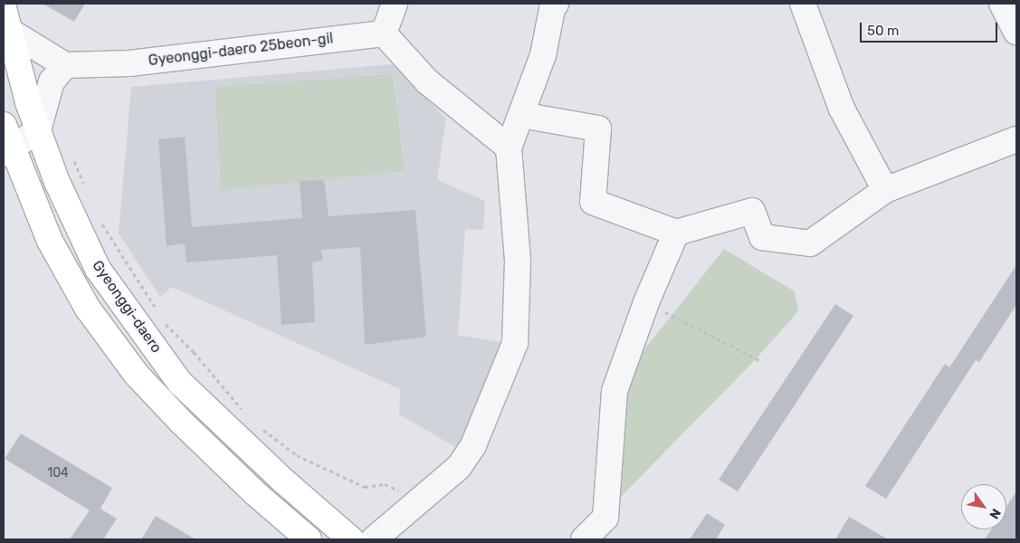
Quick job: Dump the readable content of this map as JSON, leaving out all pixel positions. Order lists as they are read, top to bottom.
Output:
{
  "streets": {
    "main road": ["Gyeonggi-daero"],
    "street": ["Gyeonggi-daero 25beon-gil"]
  },
  "house_numbers": ["104"],
  "scale_bar": "50 m",
  "north": "bottom right"
}
